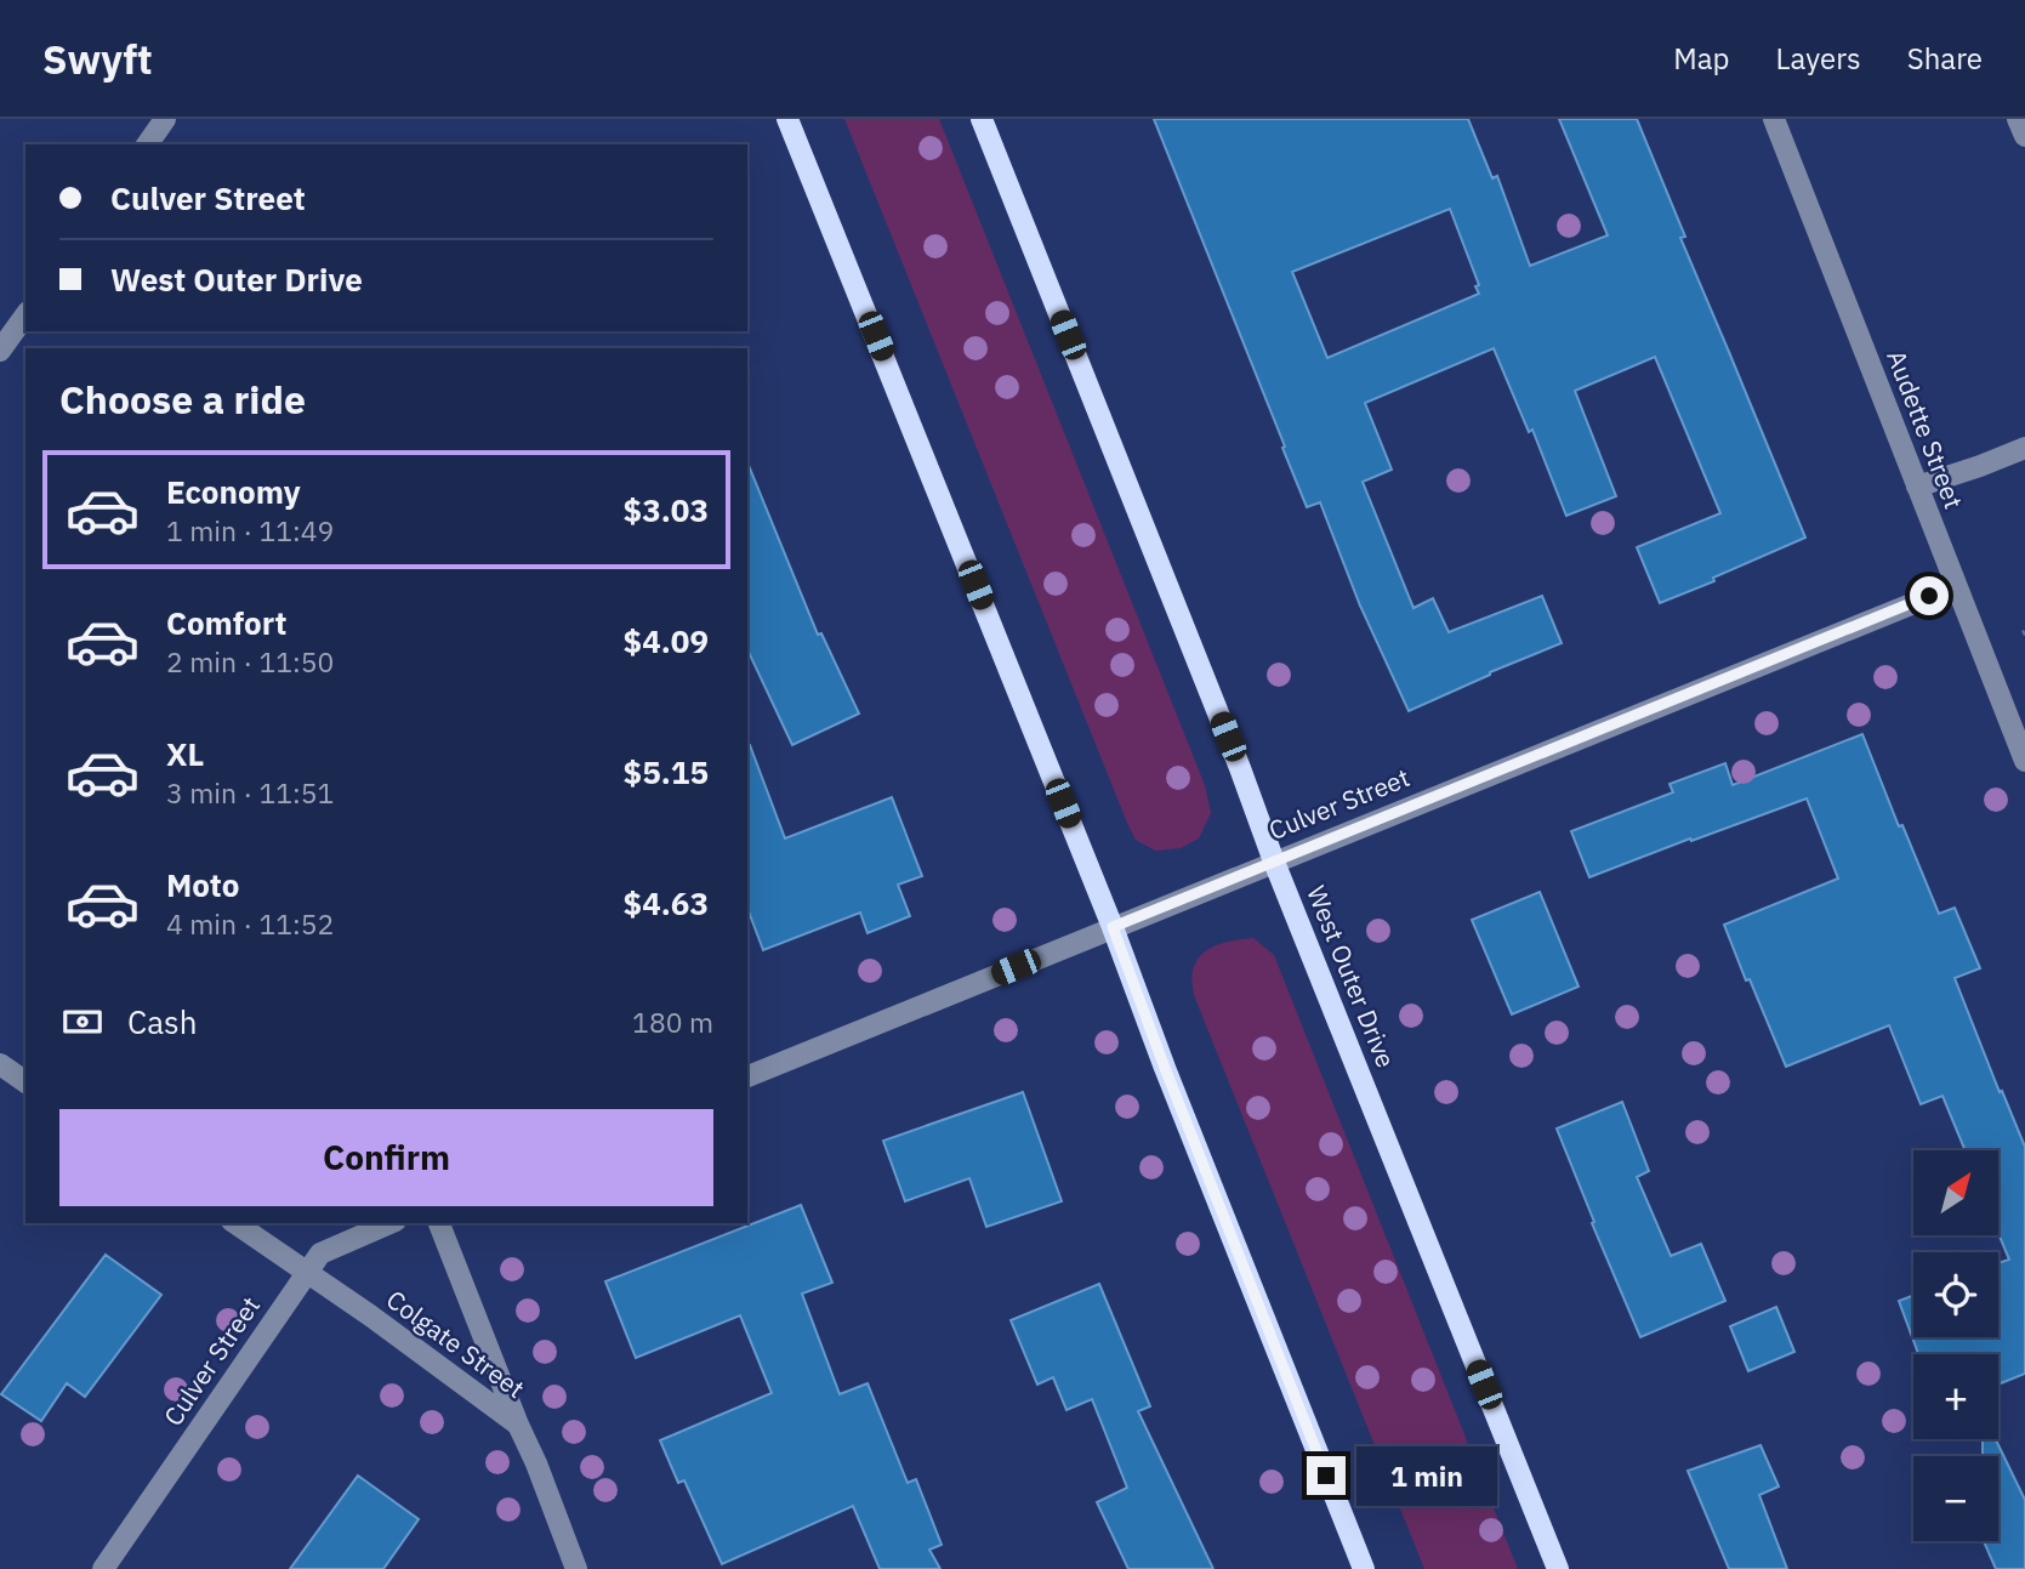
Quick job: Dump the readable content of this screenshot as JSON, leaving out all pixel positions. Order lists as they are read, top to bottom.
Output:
{
  "streets": {
    "main road": ["West Outer Drive"],
    "street": ["Audette Street", "Culver Street", "Colgate Street"]
  },
  "crossings": [
    ["Audette Street", "Culver Street"],
    ["Culver Street", "West Outer Drive"],
    ["Culver Street", "Colgate Street"]
  ],
  "north": "top right",
  "page": {
    "header": "Swyft",
    "nav": ["Map", "Layers", "Share"],
    "banner": ["Culver Street", "West Outer Drive"],
    "heading": "Choose a ride",
    "list": [
      {
        "name": "Economy",
        "note": "1 min · 11:49",
        "value": "$3.03"
      },
      {
        "name": "Comfort",
        "note": "2 min · 11:50",
        "value": "$4.09"
      },
      {
        "name": "XL",
        "note": "3 min · 11:51",
        "value": "$5.15"
      },
      {
        "name": "Moto",
        "note": "4 min · 11:52",
        "value": "$4.63"
      }
    ],
    "pay": ["Cash", "180 m"],
    "buttons": "Confirm",
    "map_buttons": ["+", "−"],
    "bubble": "1 min"
  }
}
